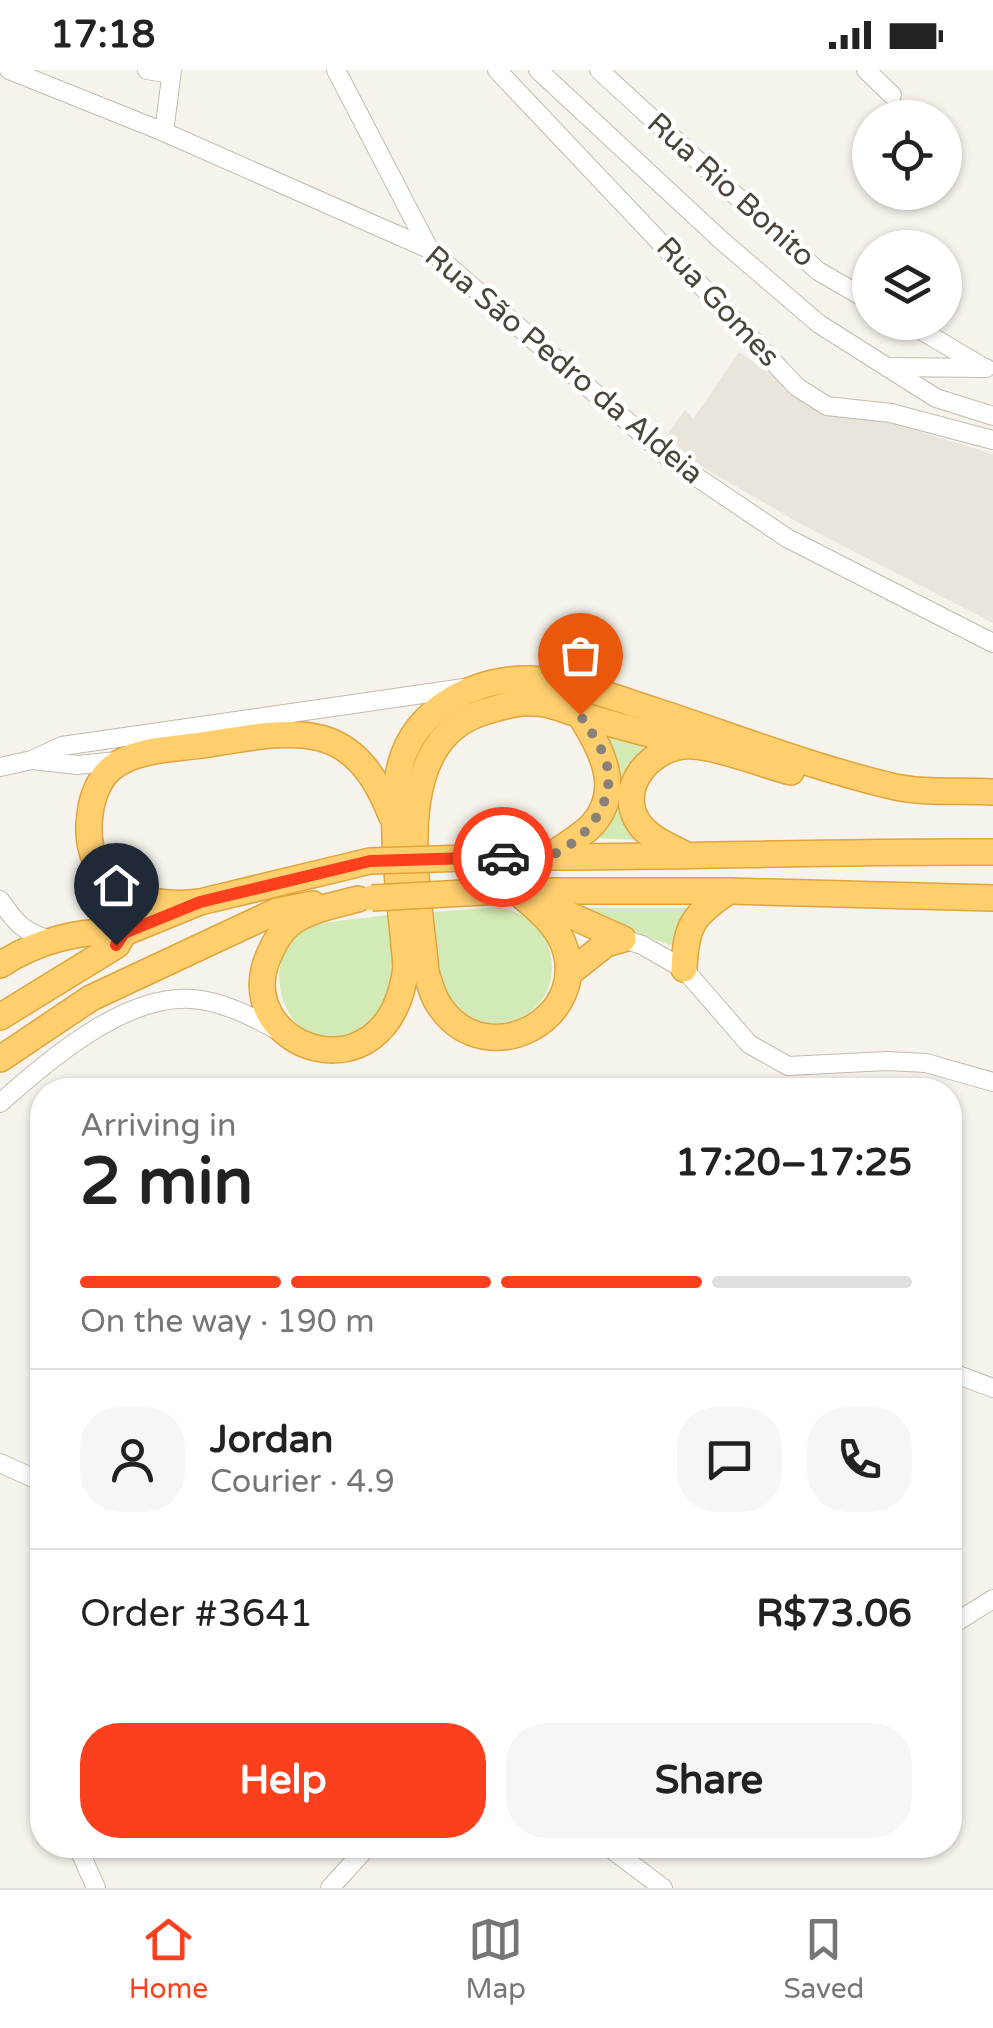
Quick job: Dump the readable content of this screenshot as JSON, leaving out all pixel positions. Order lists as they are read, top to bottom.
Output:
{
  "streets": {
    "street": ["Rua Rio Bonito", "Rua Gomes", "Rua São Pedro da Aldeia"]
  },
  "page": {
    "status": "17:18",
    "heading": ["2 min", "Arriving in", "17:20–17:25"],
    "panel": [
      "Jordan",
      "Courier · 4.9",
      "Order #3641",
      "R$73.06"
    ],
    "bar": "On the way · 190 m",
    "buttons": ["Help", "Share"],
    "tabs": ["Home", "Map", "Saved"]
  }
}
